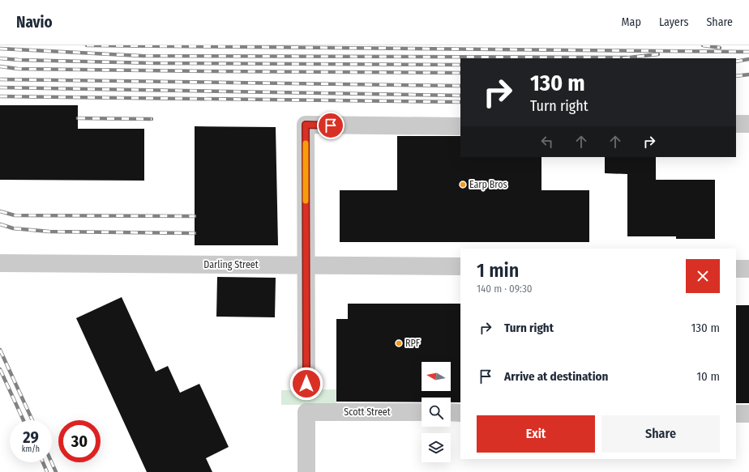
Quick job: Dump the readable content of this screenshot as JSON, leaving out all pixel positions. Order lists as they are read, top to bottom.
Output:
{
  "streets": {
    "street": ["Darling Street", "Scott Street"]
  },
  "places": ["Earp Bros", "RPF"],
  "north": "left",
  "page": {
    "header": "Navio",
    "nav": ["Map", "Layers", "Share"],
    "turn": ["130 m", "Turn right"],
    "heading": ["1 min", "140 m · 09:30"],
    "list": [
      {
        "name": "Turn right",
        "value": "130 m"
      },
      {
        "name": "Arrive at destination",
        "value": "10 m"
      }
    ],
    "buttons": ["Exit", "Share"],
    "speed": "29 km/h",
    "limit": "30"
  }
}
